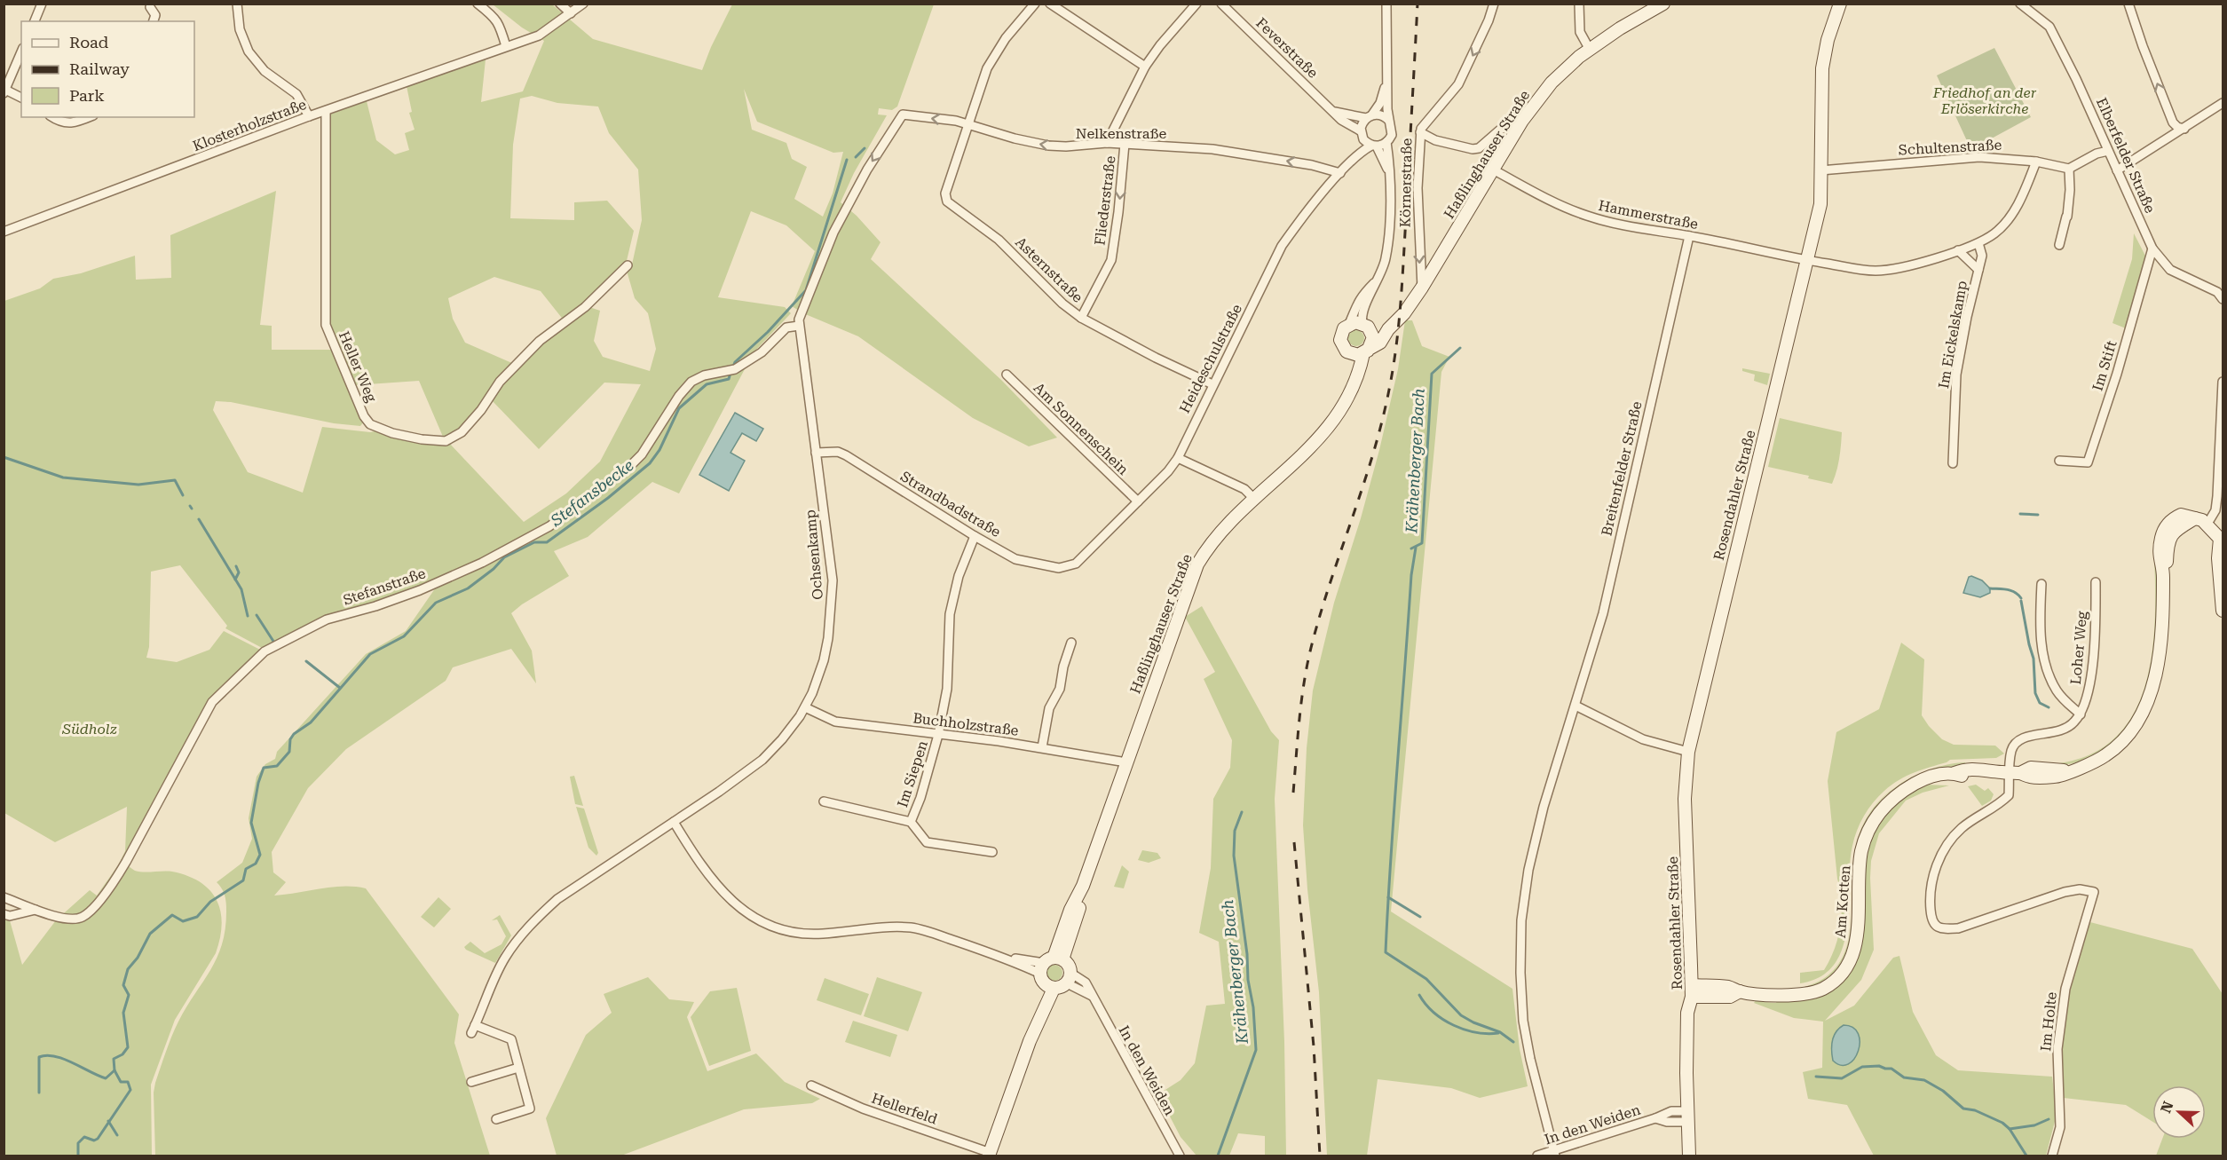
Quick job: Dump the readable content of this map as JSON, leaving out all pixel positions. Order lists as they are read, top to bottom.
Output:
{
  "streets": {
    "main road": ["Haßlinghauser Straße", "Rosendahler Straße", "Am Kotten"],
    "street": [
      "Feverstraße",
      "Klosterholzstraße",
      "Nelkenstraße",
      "Schultenstraße",
      "Elberfelder Straße",
      "Körnerstraße",
      "Fliederstraße",
      "Hammerstraße",
      "Asternstraße",
      "Im Eickelskamp",
      "Heideschulstraße",
      "Im Stift",
      "Heller Weg",
      "Am Sonnenschein",
      "Breitenfelder Straße",
      "Strandbadstraße",
      "Ochsenkamp",
      "Stefanstraße",
      "Loher Weg",
      "Buchholzstraße",
      "Im Siepen",
      "Im Holte",
      "In den Weiden",
      "Hellerfeld"
    ]
  },
  "crossings": [
    ["Feverstraße", "Heideschulstraße"],
    ["Klosterholzstraße", "Heller Weg"],
    ["Nelkenstraße", "Fliederstraße"],
    ["Nelkenstraße", "Asternstraße"],
    ["Nelkenstraße", "Heideschulstraße"],
    ["Nelkenstraße", "Ochsenkamp"],
    ["Schultenstraße", "Rosendahler Straße"],
    ["Haßlinghauser Straße", "Körnerstraße"],
    ["Haßlinghauser Straße", "Hammerstraße"],
    ["Haßlinghauser Straße", "Buchholzstraße"],
    ["Haßlinghauser Straße", "Hellerfeld"],
    ["Elberfelder Straße", "Im Stift"],
    ["Fliederstraße", "Asternstraße"],
    ["Hammerstraße", "Breitenfelder Straße"],
    ["Hammerstraße", "Rosendahler Straße"],
    ["Asternstraße", "Heideschulstraße"],
    ["Heideschulstraße", "Am Sonnenschein"],
    ["Heideschulstraße", "Strandbadstraße"],
    ["Breitenfelder Straße", "In den Weiden"],
    ["Rosendahler Straße", "Am Kotten"],
    ["Rosendahler Straße", "In den Weiden"],
    ["Strandbadstraße", "Ochsenkamp"],
    ["Strandbadstraße", "Im Siepen"],
    ["Ochsenkamp", "Stefanstraße"],
    ["Ochsenkamp", "Buchholzstraße"],
    ["Buchholzstraße", "Im Siepen"],
    ["Am Kotten", "Im Holte"]
  ],
  "one_way": ["Nelkenstraße", "Fliederstraße"],
  "water": ["Krähenberger Bach", "Stefansbecke"],
  "parks": ["Friedhof an der Erlöserkirche", "Südholz"],
  "legend": ["Road", "Railway", "Park"],
  "north": "left"
}
